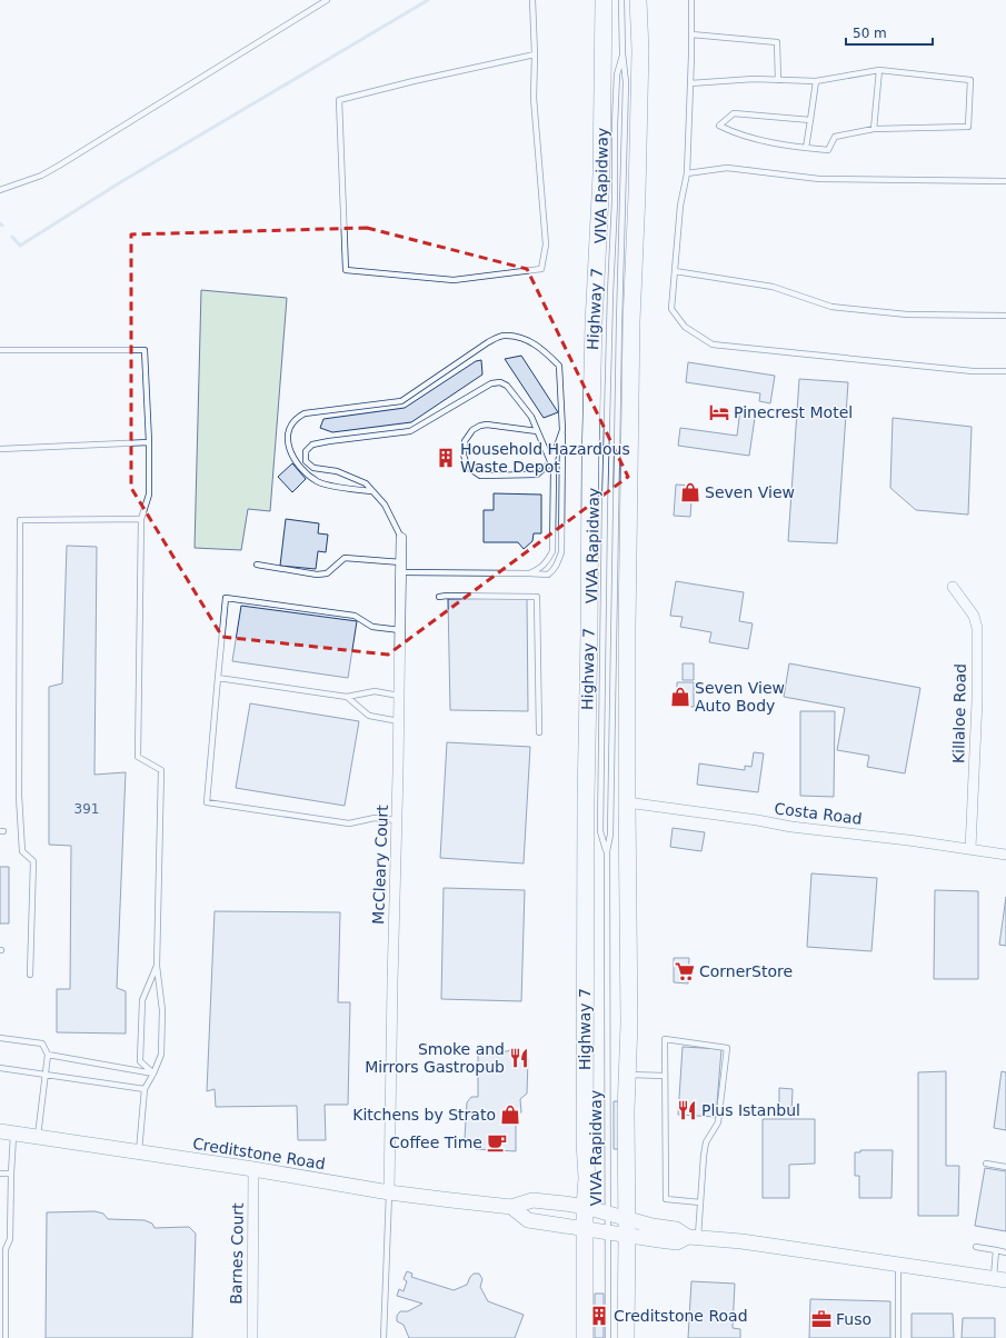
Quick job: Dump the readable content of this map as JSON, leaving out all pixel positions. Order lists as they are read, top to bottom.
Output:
{
  "streets": {
    "main road": ["Highway 7"],
    "street": [
      "Killaloe Road",
      "Costa Road",
      "McCleary Court",
      "Creditstone Road",
      "Barnes Court"
    ],
    "lane": ["VIVA Rapidway"]
  },
  "crossings": [
    ["VIVA Rapidway", "Creditstone Road"],
    ["Highway 7", "Creditstone Road"],
    ["Killaloe Road", "Costa Road"],
    ["McCleary Court", "Creditstone Road"],
    ["Creditstone Road", "Barnes Court"]
  ],
  "places": {
    "hotel": ["Pinecrest Motel"],
    "building": ["Household Hazardous Waste Depot", "Creditstone Road"],
    "shop": ["Seven View", "Seven View Auto Body", "Kitchens by Strato"],
    "supermarket": ["CornerStore"],
    "restaurant": ["Smoke and Mirrors Gastropub", "Plus Istanbul"],
    "cafe": ["Coffee Time"],
    "office": ["Fuso"]
  },
  "house_numbers": ["391"],
  "scale_bar": "50 m"
}
